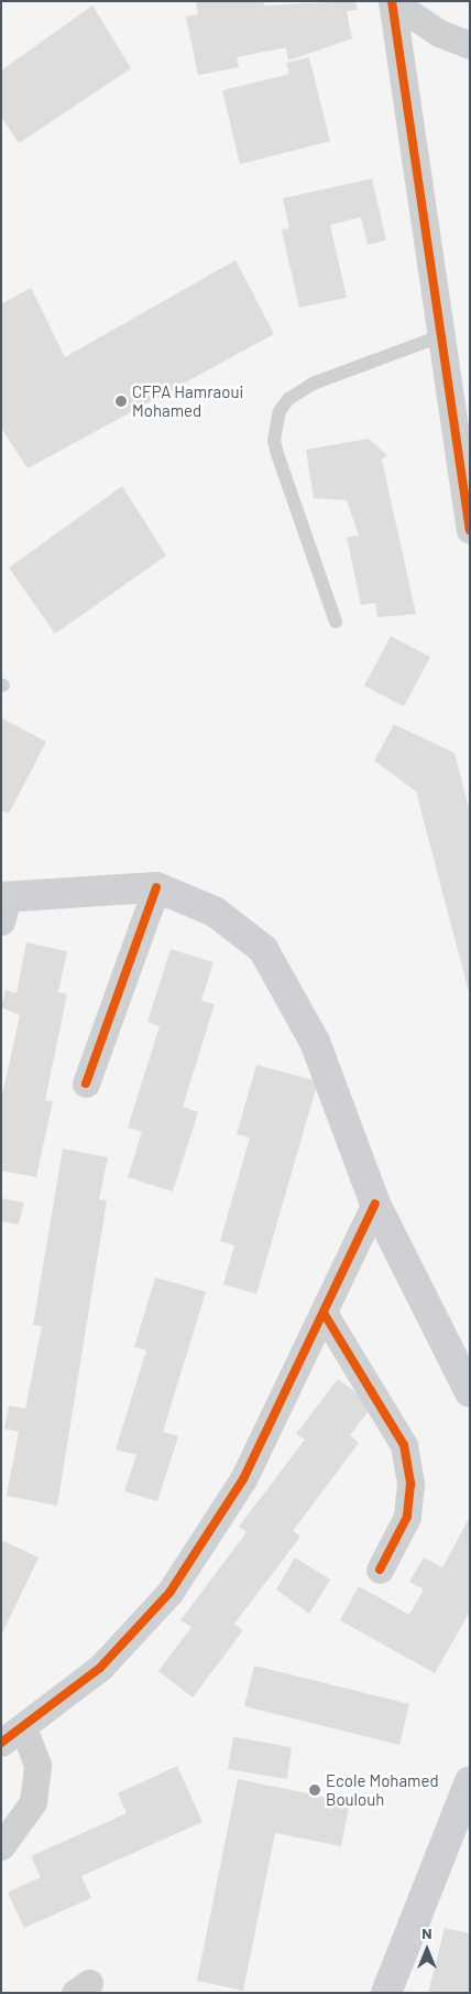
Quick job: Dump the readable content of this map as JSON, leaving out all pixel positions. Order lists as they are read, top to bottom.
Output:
{
  "places": ["CFPA Hamraoui Mohamed", "Ecole Mohamed Boulouh"],
  "north": "top"
}
